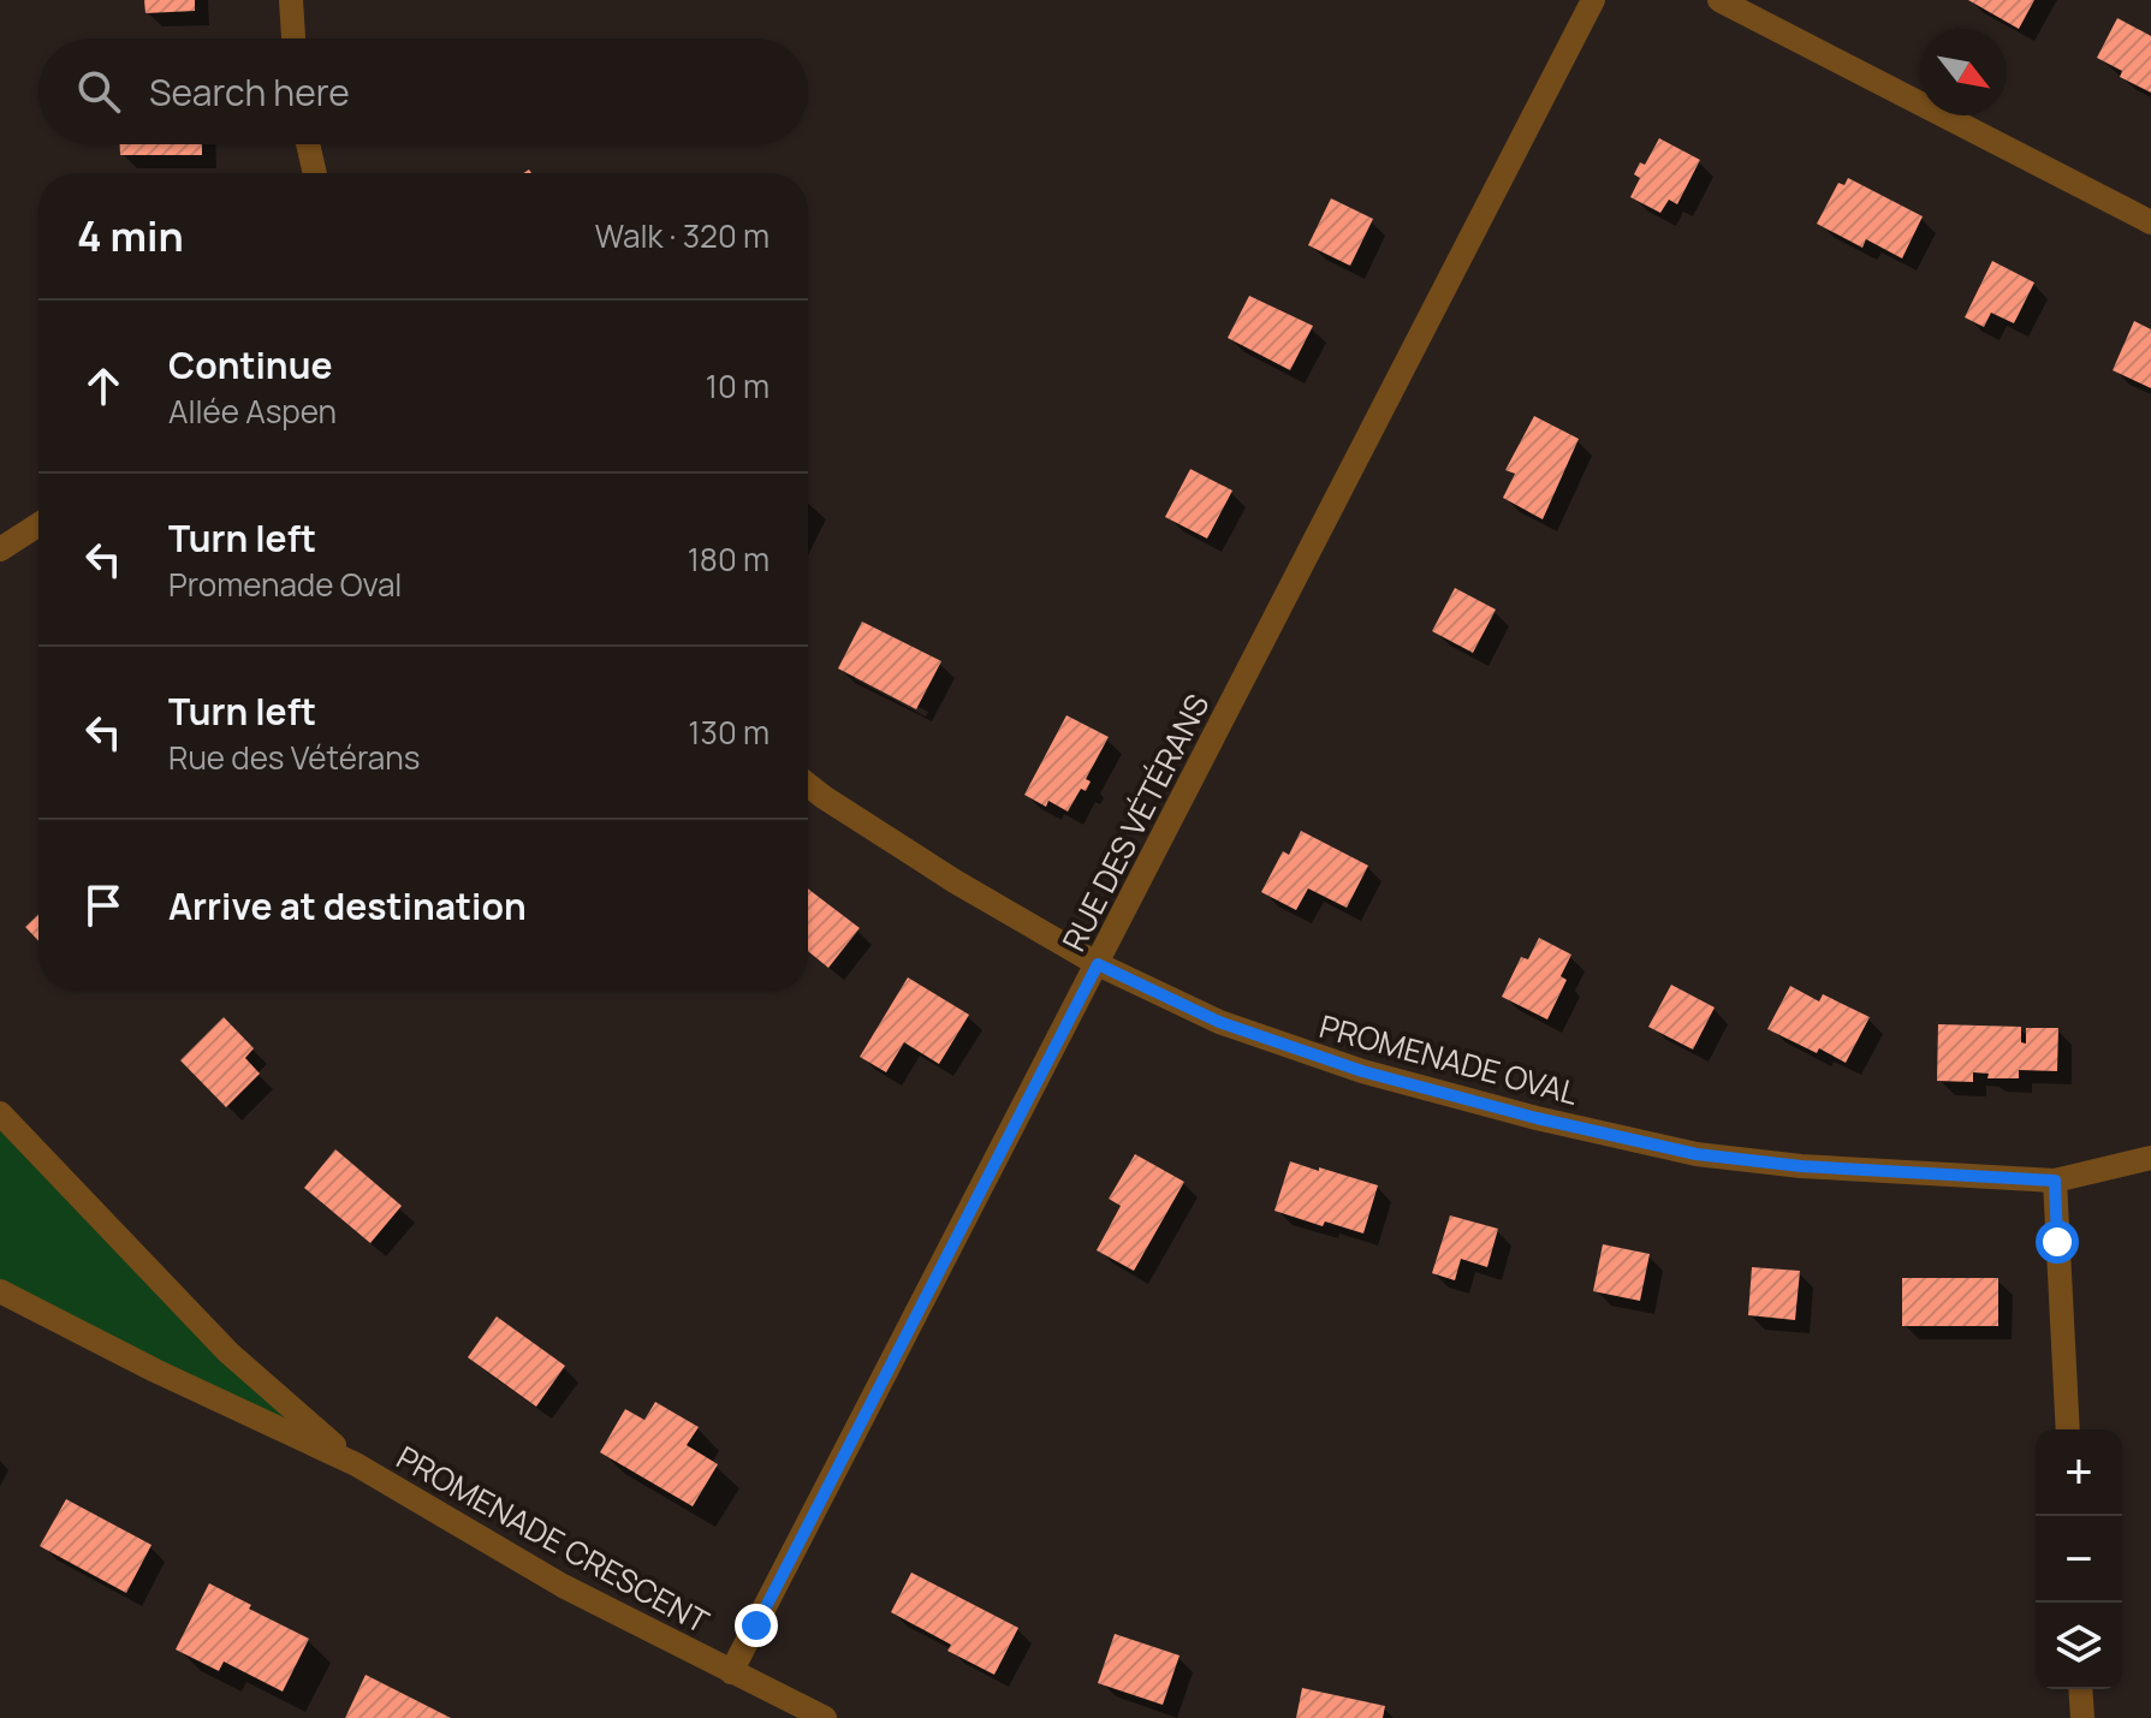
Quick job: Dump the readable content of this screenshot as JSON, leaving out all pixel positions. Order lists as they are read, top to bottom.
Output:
{
  "streets": {
    "street": ["RUE DES VÉTÉRANS", "PROMENADE OVAL", "PROMENADE CRESCENT"]
  },
  "crossings": [
    ["RUE DES VÉTÉRANS", "PROMENADE OVAL"],
    ["RUE DES VÉTÉRANS", "PROMENADE CRESCENT"]
  ],
  "north": "bottom right",
  "page": {
    "search": "Search here",
    "heading": ["4 min", "Walk · 320 m"],
    "list": [
      ["Continue", "Allée Aspen", "10 m"],
      ["Turn left", "Promenade Oval", "180 m"],
      ["Turn left", "Rue des Vétérans", "130 m"],
      "Arrive at destination"
    ],
    "map_buttons": ["+", "−"]
  }
}
